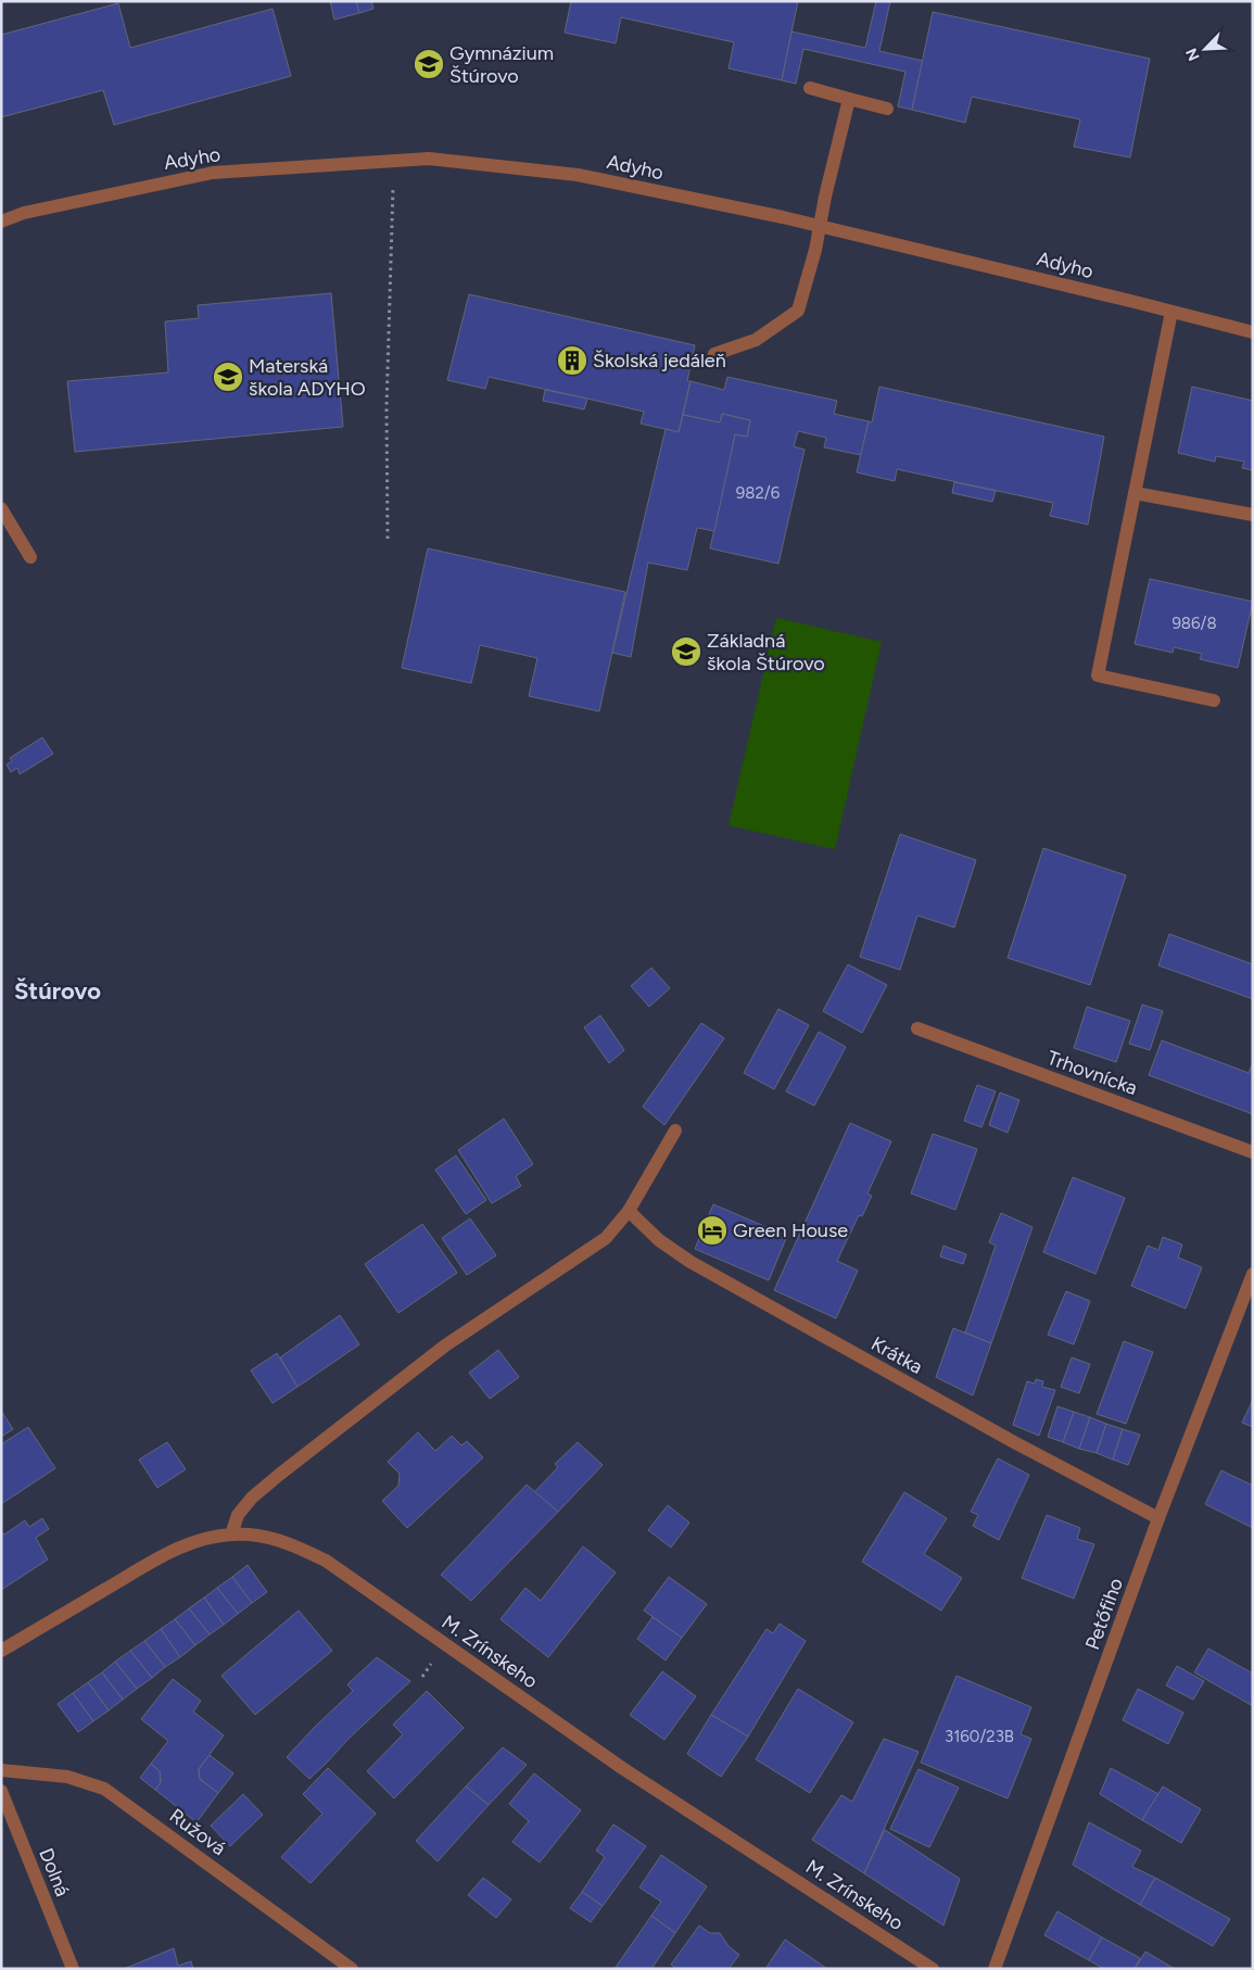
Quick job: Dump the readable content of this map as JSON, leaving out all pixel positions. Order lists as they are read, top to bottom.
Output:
{
  "streets": {
    "street": [
      "Adyho",
      "Trhovnícka",
      "Krátka",
      "Petőfiho",
      "M. Zrínskeho",
      "Ružová",
      "Dolná"
    ]
  },
  "crossings": [
    ["Krátka", "Petőfiho"]
  ],
  "districts": ["Štúrovo"],
  "places": {
    "school or university": ["Gymnázium Štúrovo", "Materská škola ADYHO", "Základná škola Štúrovo"],
    "building": ["Školská jedáleň"],
    "hotel": ["Green House"]
  },
  "house_numbers": ["982/6", "986/8", "3160/23B"],
  "north": "bottom left"
}
